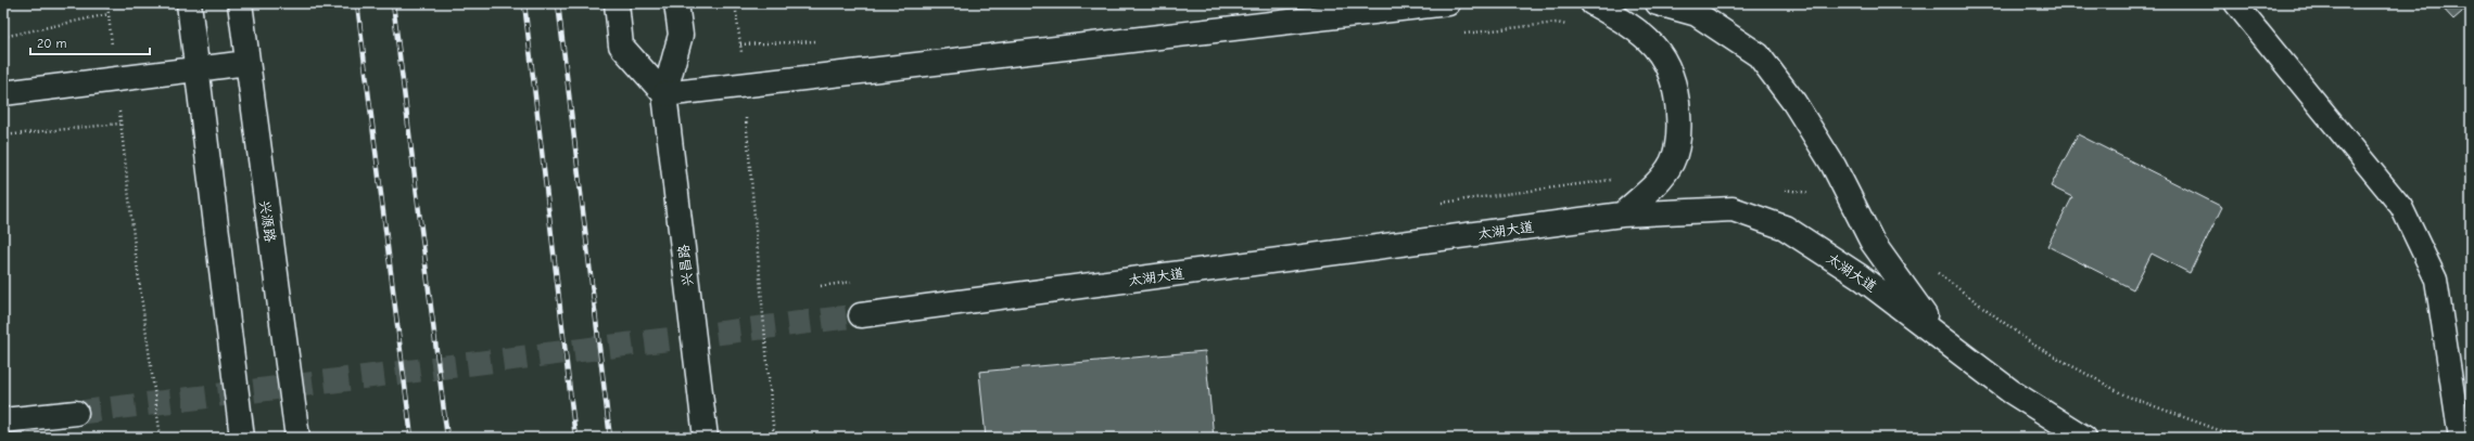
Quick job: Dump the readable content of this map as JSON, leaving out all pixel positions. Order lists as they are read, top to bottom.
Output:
{
  "streets": {
    "main road": ["兴源路", "太湖大道", "兴昌路"]
  },
  "scale_bar": "20 m"
}
